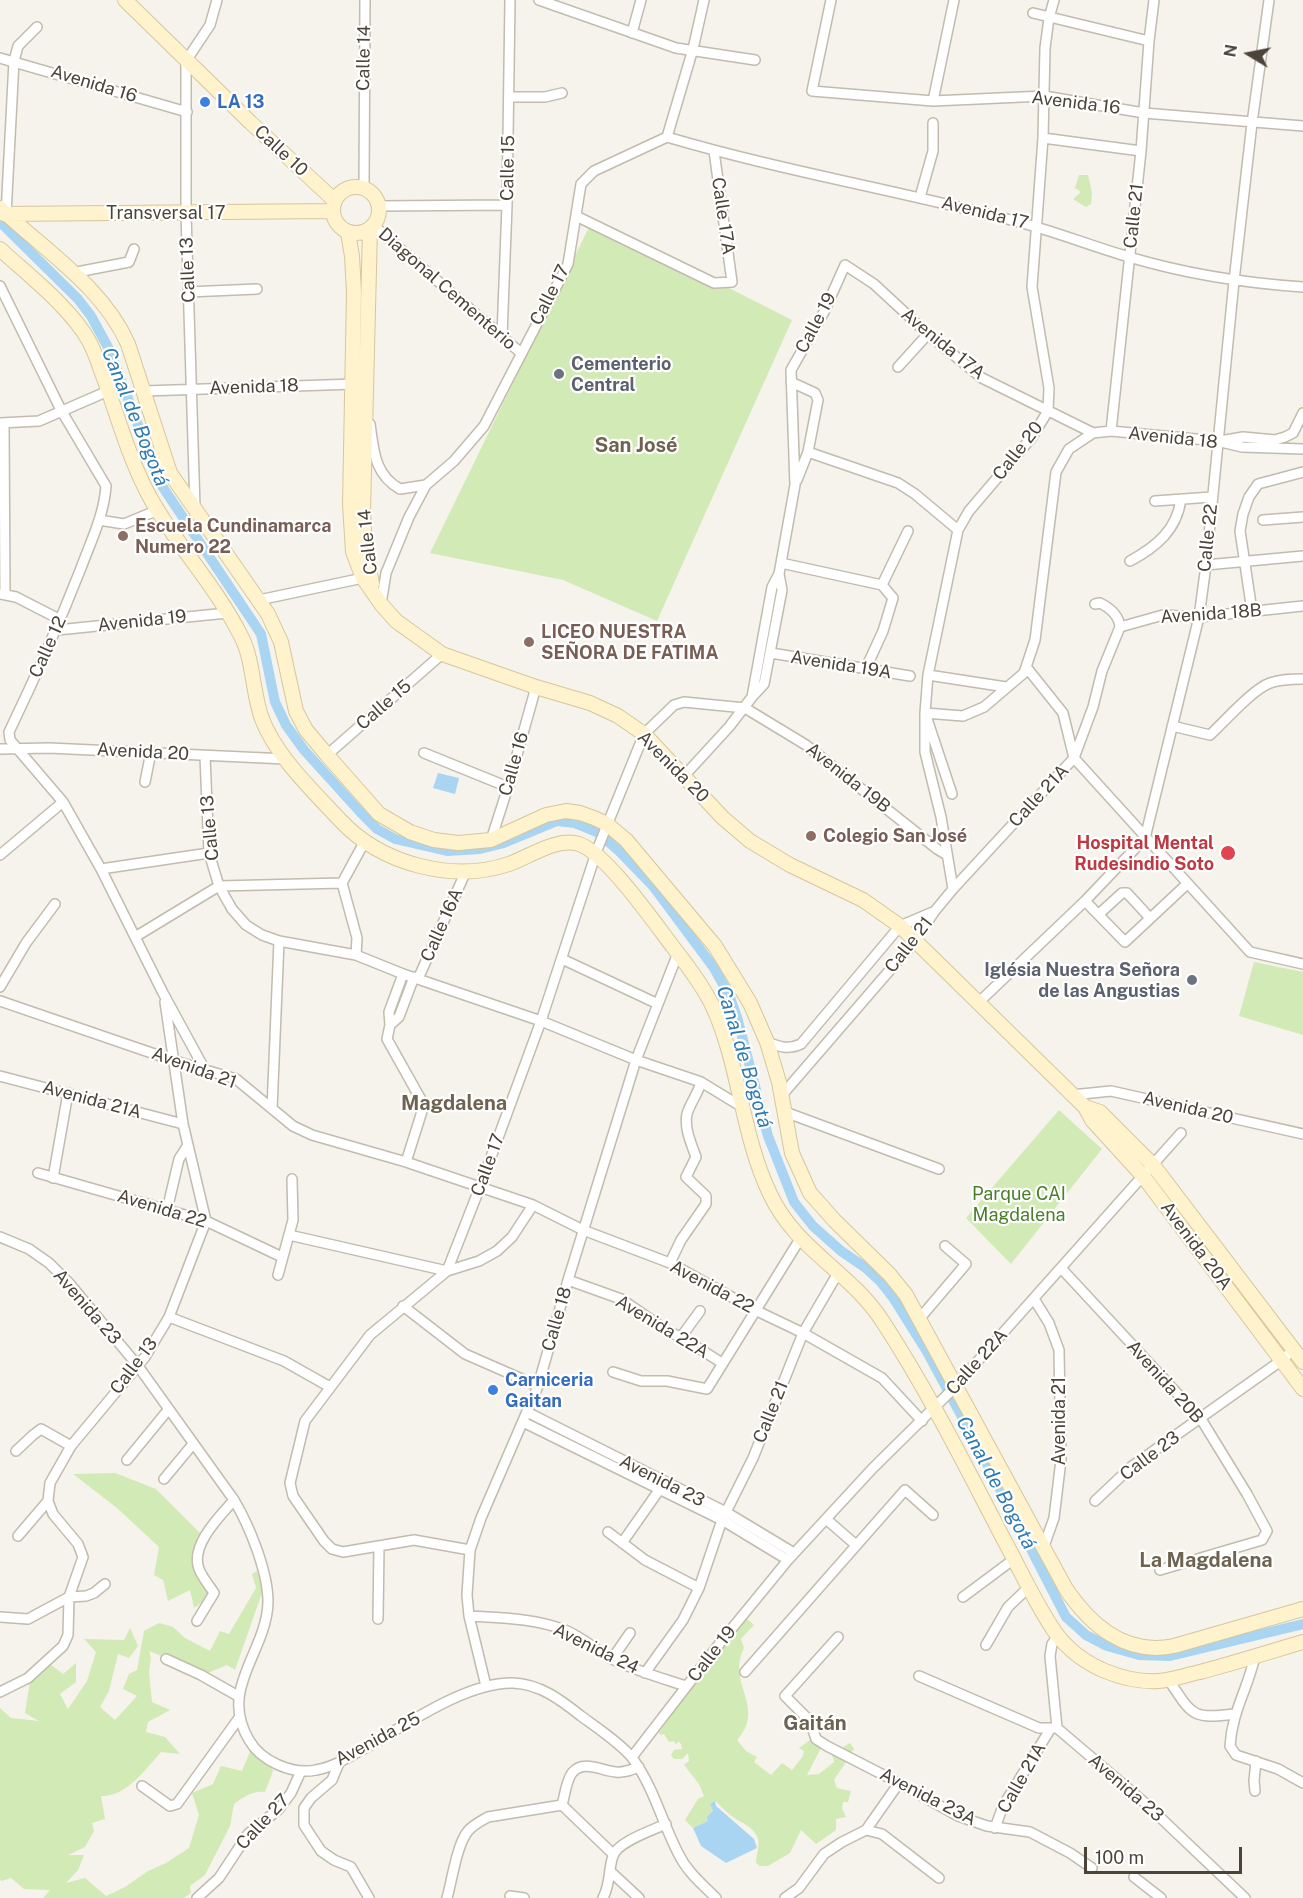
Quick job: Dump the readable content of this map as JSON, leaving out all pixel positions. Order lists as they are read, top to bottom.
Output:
{
  "streets": {
    "main road": [
      "Calle 14",
      "Calle 10",
      "Transversal 17",
      "Avenida 20",
      "Avenida 20A"
    ],
    "street": [
      "Avenida 16",
      "Calle 15",
      "Avenida 17",
      "Calle 17A",
      "Calle 21",
      "Calle 13",
      "Diagonal Cementerio",
      "Calle 17",
      "Calle 19",
      "Avenida 17A",
      "Avenida 18",
      "Calle 20",
      "Calle 22",
      "Avenida 18B",
      "Avenida 19",
      "Calle 12",
      "Avenida 19A",
      "Calle 16",
      "Avenida 19B",
      "Calle 21A",
      "Calle 16A",
      "Avenida 21",
      "Avenida 21A",
      "Avenida 22",
      "Avenida 23",
      "Calle 18",
      "Avenida 22A",
      "Calle 22A",
      "Avenida 20B",
      "Calle 23",
      "Avenida 24",
      "Avenida 25",
      "Avenida 23A",
      "Calle 27"
    ]
  },
  "crossings": [
    ["Calle 14", "Calle 10"],
    ["Calle 14", "Transversal 17"],
    ["Calle 14", "Diagonal Cementerio"],
    ["Calle 14", "Calle 17"],
    ["Calle 14", "Avenida 18"],
    ["Calle 14", "Avenida 20"],
    ["Avenida 16", "Calle 21"],
    ["Avenida 16", "Calle 13"],
    ["Avenida 16", "Calle 20"],
    ["Avenida 16", "Calle 22"],
    ["Calle 10", "Transversal 17"],
    ["Calle 10", "Calle 13"],
    ["Calle 10", "Diagonal Cementerio"],
    ["Calle 15", "Diagonal Cementerio"],
    ["Calle 15", "Avenida 20"],
    ["Transversal 17", "Calle 13"],
    ["Transversal 17", "Diagonal Cementerio"],
    ["Avenida 17", "Calle 17A"],
    ["Avenida 17", "Calle 21"],
    ["Avenida 17", "Calle 17"],
    ["Avenida 17", "Calle 20"],
    ["Avenida 17", "Calle 22"],
    ["Calle 17A", "Calle 17"],
    ["Calle 21", "Avenida 18"],
    ["Calle 21", "Avenida 20"],
    ["Calle 21", "Calle 21A"],
    ["Calle 21", "Avenida 22"],
    ["Calle 21", "Avenida 20A"],
    ["Calle 21", "Avenida 23"],
    ["Calle 21", "Avenida 24"],
    ["Calle 13", "Avenida 18"],
    ["Calle 13", "Calle 12"],
    ["Calle 13", "Avenida 20"],
    ["Calle 13", "Avenida 22"],
    ["Calle 13", "Avenida 23"],
    ["Calle 13", "Avenida 25"],
    ["Diagonal Cementerio", "Calle 17"],
    ["Calle 17", "Calle 19"],
    ["Calle 17", "Avenida 20"],
    ["Calle 17", "Avenida 19B"],
    ["Calle 17", "Avenida 21"],
    ["Calle 17", "Avenida 22"],
    ["Calle 19", "Avenida 17A"],
    ["Calle 19", "Avenida 19A"],
    ["Calle 19", "Avenida 20"],
    ["Calle 19", "Avenida 19B"],
    ["Calle 19", "Avenida 23"],
    ["Calle 19", "Calle 22A"],
    ["Calle 19", "Avenida 24"],
    ["Calle 19", "Avenida 25"],
    ["Avenida 17A", "Calle 20"],
    ["Avenida 18", "Calle 22"],
    ["Calle 20", "Avenida 19B"],
    ["Calle 20", "Calle 21A"],
    ["Calle 22", "Avenida 18B"],
    ["Calle 22", "Avenida 20A"],
    ["Avenida 18B", "Calle 21A"],
    ["Avenida 19", "Calle 12"],
    ["Calle 12", "Avenida 20"],
    ["Calle 12", "Avenida 21"],
    ["Calle 12", "Avenida 21A"],
    ["Calle 12", "Avenida 22"],
    ["Avenida 20", "Calle 16"],
    ["Avenida 20", "Avenida 20A"],
    ["Calle 21A", "Avenida 23"],
    ["Calle 21A", "Avenida 23A"],
    ["Avenida 21", "Avenida 22"],
    ["Avenida 21", "Calle 22A"],
    ["Avenida 22", "Calle 18"],
    ["Avenida 22", "Calle 22A"],
    ["Avenida 20A", "Calle 22A"],
    ["Avenida 20A", "Calle 23"],
    ["Avenida 23", "Calle 18"],
    ["Avenida 23", "Calle 22A"],
    ["Avenida 23", "Avenida 25"],
    ["Calle 18", "Avenida 22A"],
    ["Calle 18", "Avenida 24"],
    ["Calle 18", "Avenida 25"],
    ["Calle 22A", "Avenida 20B"],
    ["Avenida 20B", "Calle 23"],
    ["Avenida 25", "Calle 27"]
  ],
  "districts": [
    "San José",
    "Magdalena",
    "La Magdalena",
    "Gaitán"
  ],
  "water": ["Canal de Bogotá"],
  "parks": ["Parque CAI Magdalena"],
  "places": [
    "LA 13",
    "Cementerio Central",
    "Escuela Cundinamarca Numero 22",
    "LICEO NUESTRA SEÑORA DE FATIMA",
    "Colegio San José",
    "Hospital Mental Rudesindio Soto",
    "Iglésia Nuestra Señora de las Angustias",
    "Carniceria Gaitan"
  ],
  "scale_bar": "100 m",
  "north": "left"
}
